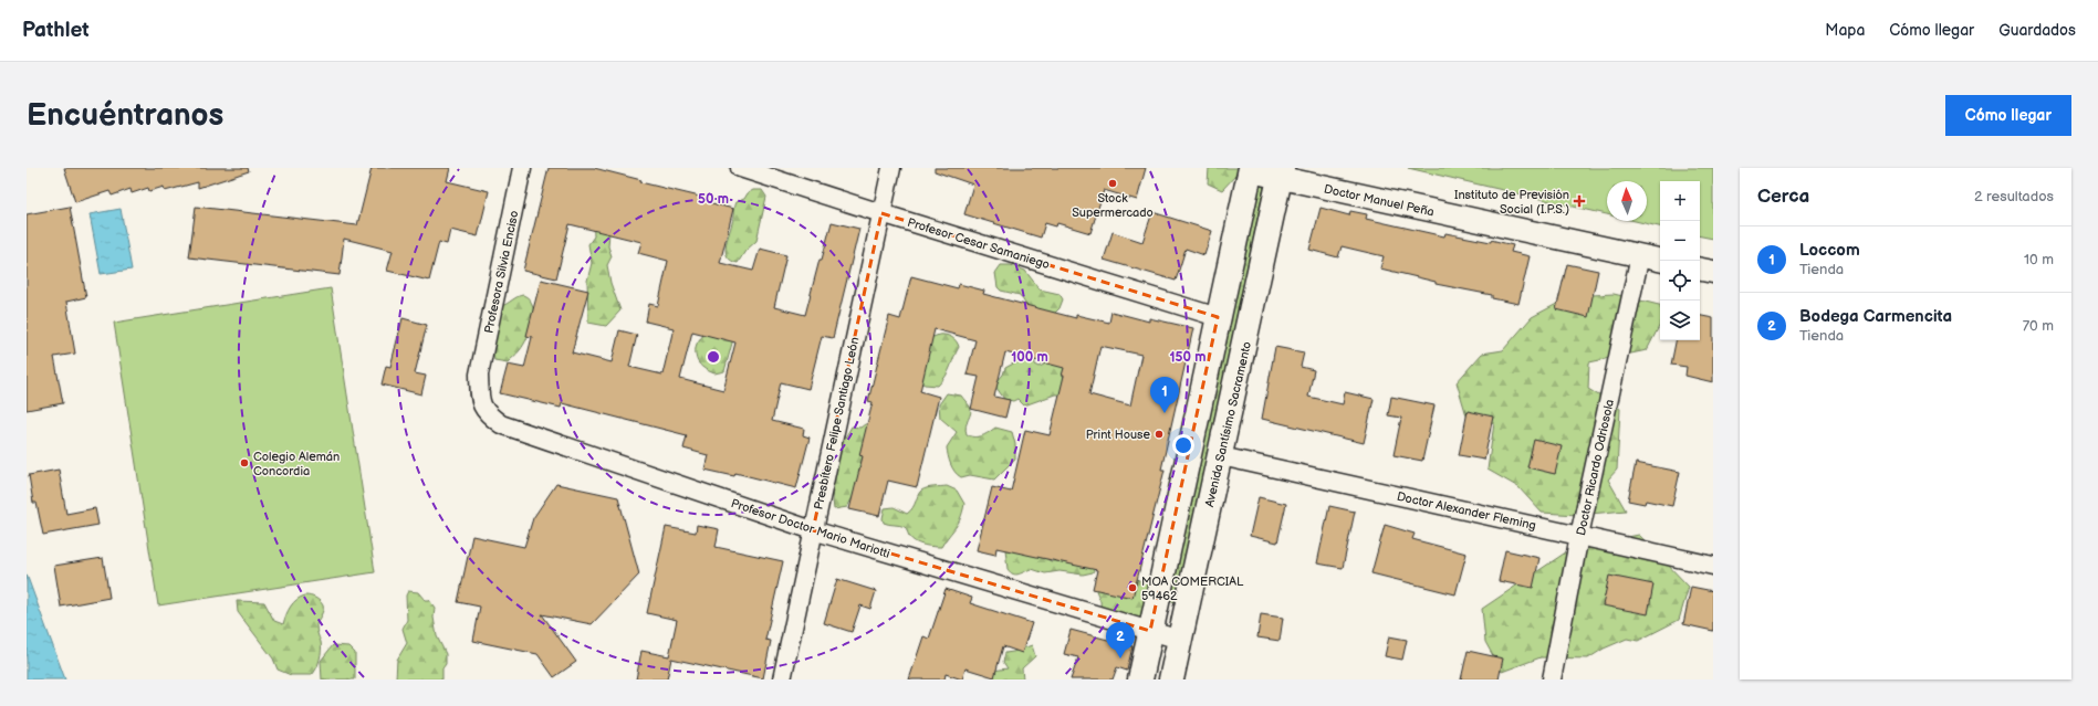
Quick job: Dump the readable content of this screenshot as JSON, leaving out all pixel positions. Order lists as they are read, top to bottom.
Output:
{
  "streets": {
    "main road": ["Avenida Santísimo Sacramento"],
    "street": [
      "Doctor Manuel Peña",
      "Profesor Cesar Samaniego",
      "Profesora Silvia Enciso",
      "Presbítero Felipe Santiago León",
      "Doctor Ricardo Odriosola",
      "Doctor Alexander Fleming",
      "Profesor Doctor Mario Mariotti"
    ]
  },
  "crossings": [
    ["Doctor Manuel Peña", "Avenida Santísimo Sacramento"],
    ["Doctor Manuel Peña", "Doctor Ricardo Odriosola"],
    ["Profesor Cesar Samaniego", "Presbítero Felipe Santiago León"],
    ["Profesora Silvia Enciso", "Profesor Doctor Mario Mariotti"],
    ["Presbítero Felipe Santiago León", "Profesor Doctor Mario Mariotti"],
    ["Avenida Santísimo Sacramento", "Doctor Alexander Fleming"],
    ["Avenida Santísimo Sacramento", "Profesor Doctor Mario Mariotti"],
    ["Doctor Ricardo Odriosola", "Doctor Alexander Fleming"]
  ],
  "places": {
    "other": [
      "Stock Supermercado",
      "Print House",
      "Colegio Alemán Concordia",
      "MOA COMERCIAL 59462"
    ],
    "health": ["Instituto de Previsión Social (I.P.S.)"]
  },
  "north": "top",
  "page": {
    "header": "Pathlet",
    "nav": ["Mapa", "Cómo llegar", "Guardados"],
    "buttons": "Cómo llegar",
    "title": "Encuéntranos",
    "heading": ["Cerca", "2 resultados"],
    "map_buttons": ["+", "−"],
    "list": [
      {
        "mark": "1",
        "name": "Loccom",
        "note": "Tienda",
        "value": "10 m"
      },
      {
        "mark": "2",
        "name": "Bodega Carmencita",
        "note": "Tienda",
        "value": "70 m"
      }
    ],
    "pins": ["1", "2"]
  },
  "rings": ["50 m", "100 m", "150 m"]
}
